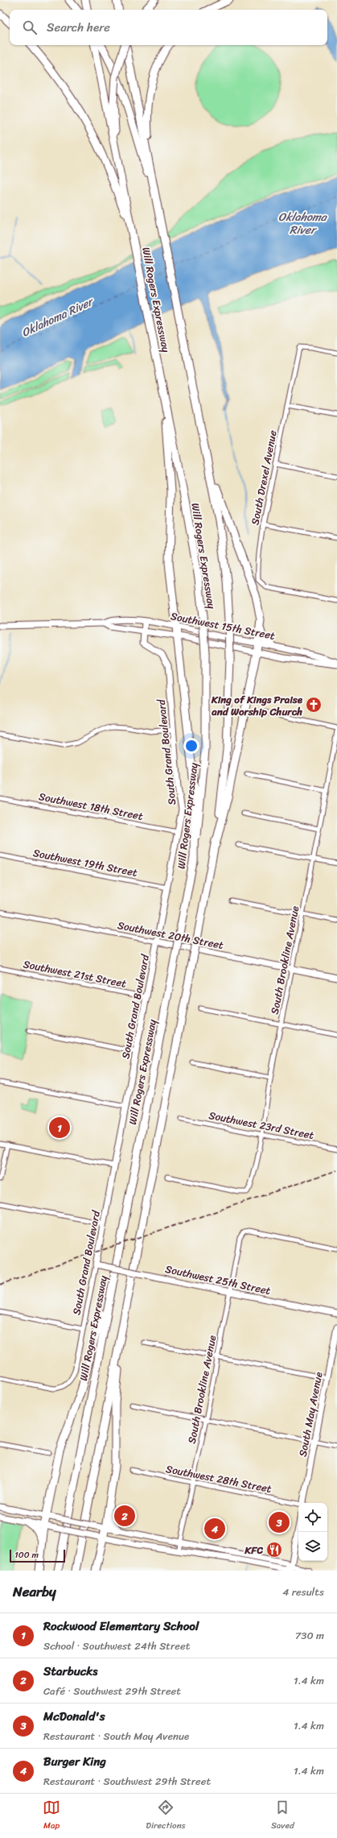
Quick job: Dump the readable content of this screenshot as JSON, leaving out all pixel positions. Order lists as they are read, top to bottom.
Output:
{
  "streets": {
    "highway": ["Will Rogers Expressway"],
    "main road": [
      "Southwest 15th Street",
      "South Grand Boulevard",
      "Southwest 20th Street",
      "Southwest 25th Street",
      "South May Avenue"
    ],
    "street": [
      "South Drexel Avenue",
      "Southwest 18th Street",
      "Southwest 19th Street",
      "South Brookline Avenue",
      "Southwest 21st Street",
      "Southwest 23rd Street",
      "Southwest 28th Street"
    ]
  },
  "crossings": [
    ["Southwest 15th Street", "South Grand Boulevard"],
    ["South Grand Boulevard", "Southwest 18th Street"],
    ["South Grand Boulevard", "Southwest 19th Street"],
    ["South Grand Boulevard", "Southwest 20th Street"],
    ["South Grand Boulevard", "Southwest 21st Street"],
    ["South Grand Boulevard", "Southwest 25th Street"],
    ["Southwest 20th Street", "South Brookline Avenue"],
    ["South Brookline Avenue", "Southwest 23rd Street"],
    ["South Brookline Avenue", "Southwest 25th Street"],
    ["South Brookline Avenue", "Southwest 28th Street"]
  ],
  "water": ["Oklahoma River"],
  "places": {
    "church": ["King of Kings Praise and Worship Church"],
    "restaurant": ["KFC"]
  },
  "scale_bar": "100 m",
  "page": {
    "search": "Search here",
    "pins": [
      "1",
      "2",
      "3",
      "4"
    ],
    "scale": "100 m",
    "heading": ["Nearby", "4 results"],
    "list": [
      {
        "mark": "1",
        "name": "Rockwood Elementary School",
        "note": "School · Southwest 24th Street",
        "value": "730 m"
      },
      {
        "mark": "2",
        "name": "Starbucks",
        "note": "Café · Southwest 29th Street",
        "value": "1.4 km"
      },
      {
        "mark": "3",
        "name": "McDonald's",
        "note": "Restaurant · South May Avenue",
        "value": "1.4 km"
      },
      {
        "mark": "4",
        "name": "Burger King",
        "note": "Restaurant · Southwest 29th Street",
        "value": "1.4 km"
      }
    ],
    "nav": ["Map", "Directions", "Saved"]
  }
}
